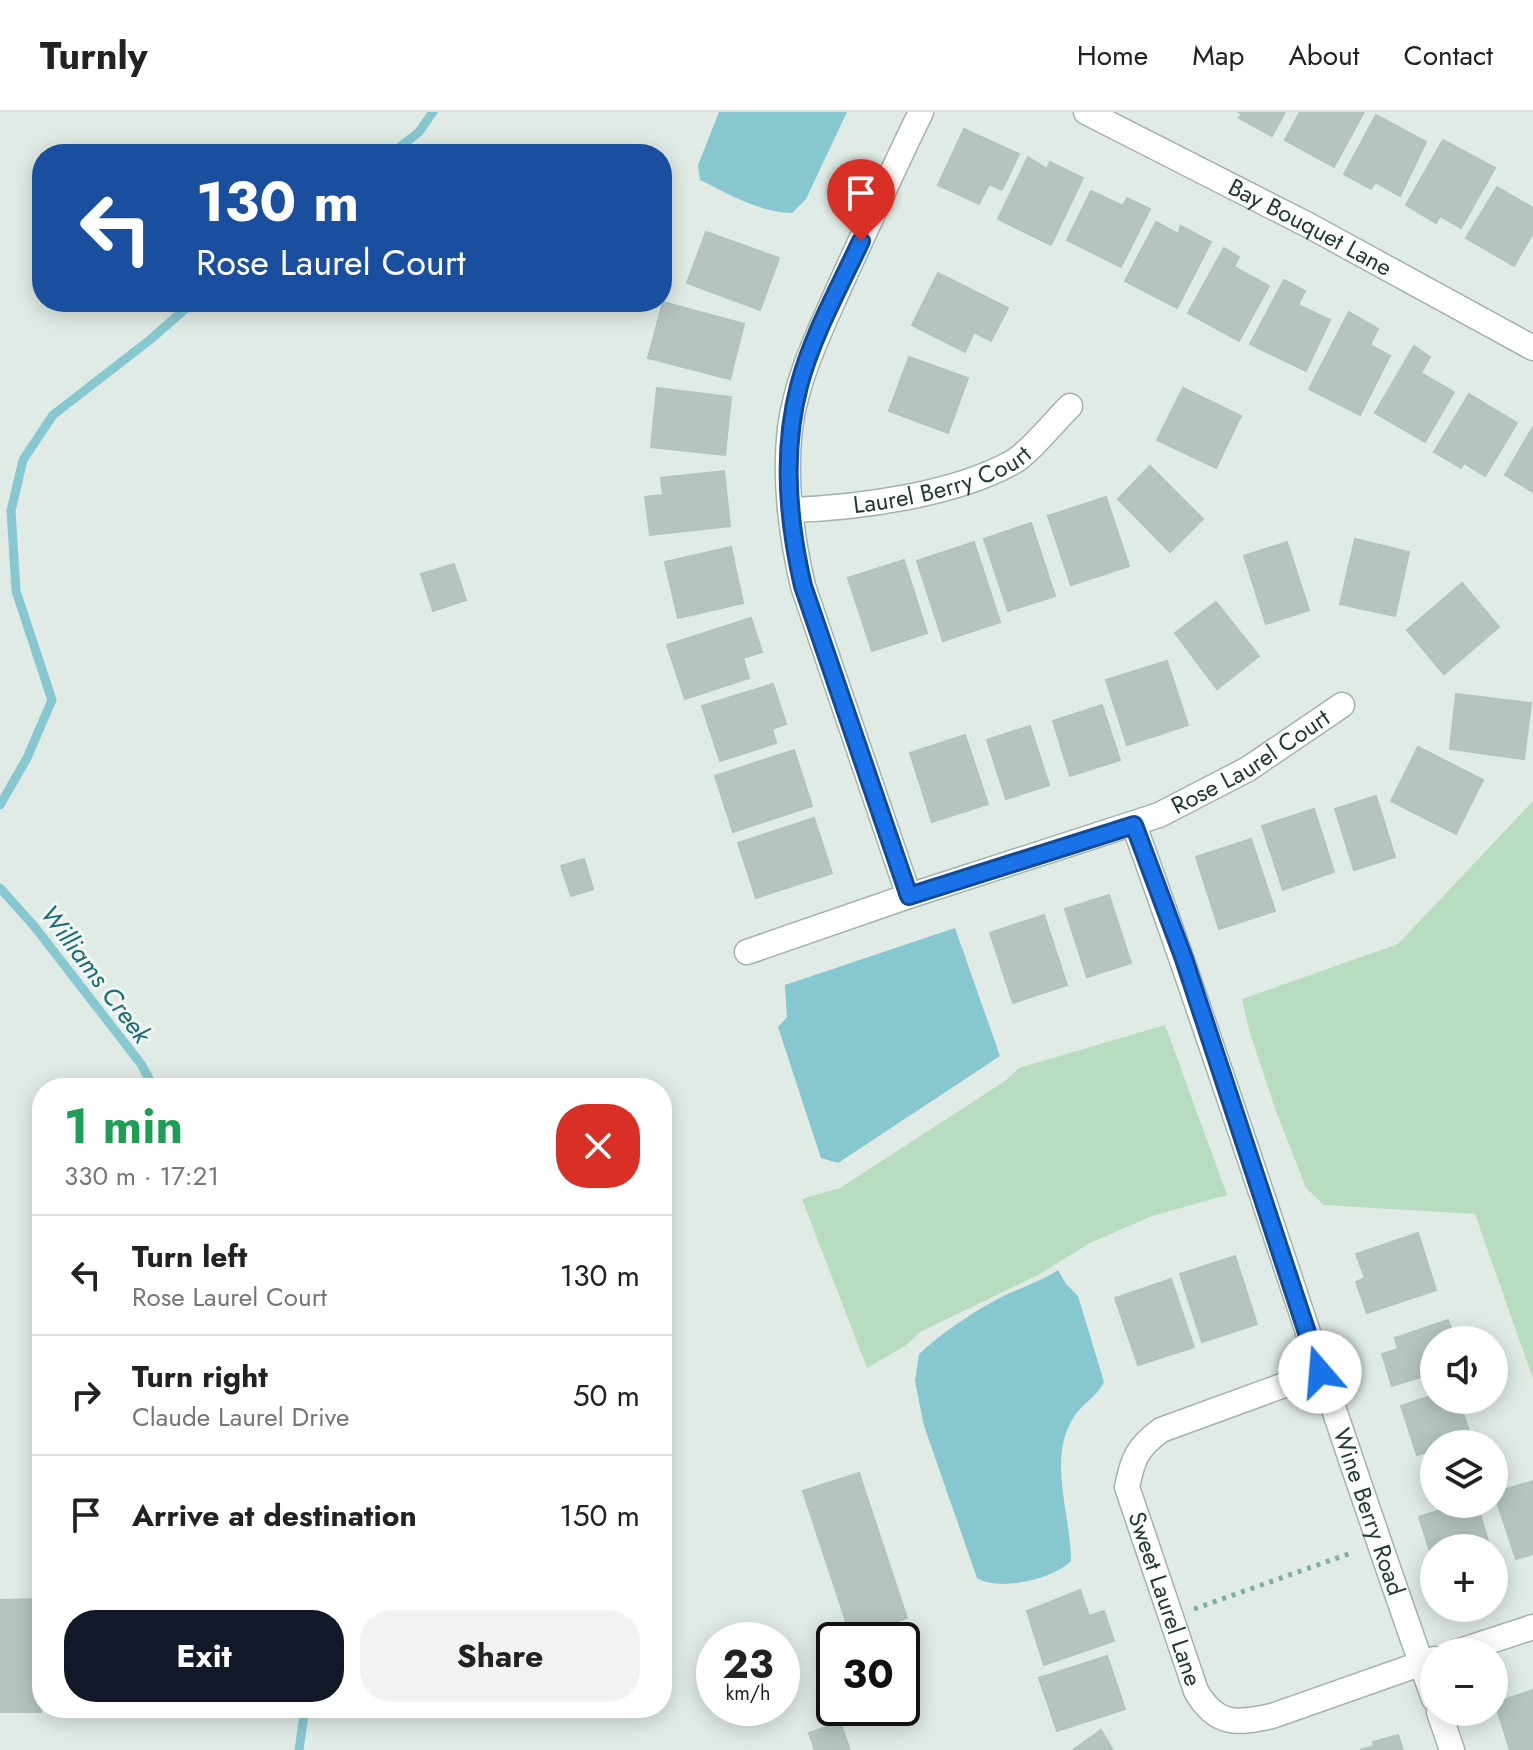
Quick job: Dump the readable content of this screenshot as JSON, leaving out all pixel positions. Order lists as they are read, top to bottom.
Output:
{
  "streets": {
    "street": [
      "Bay Bouquet Lane",
      "Laurel Berry Court",
      "Rose Laurel Court",
      "Wine Berry Road",
      "Sweet Laurel Lane"
    ]
  },
  "crossings": [
    ["Rose Laurel Court", "Wine Berry Road"],
    ["Wine Berry Road", "Sweet Laurel Lane"]
  ],
  "water": ["Williams Creek"],
  "page": {
    "header": "Turnly",
    "nav": [
      "Home",
      "Map",
      "About",
      "Contact"
    ],
    "turn": ["130 m", "Rose Laurel Court"],
    "heading": ["1 min", "330 m · 17:21"],
    "list": [
      {
        "name": "Turn left",
        "note": "Rose Laurel Court",
        "value": "130 m"
      },
      {
        "name": "Turn right",
        "note": "Claude Laurel Drive",
        "value": "50 m"
      },
      {
        "name": "Arrive at destination",
        "value": "150 m"
      }
    ],
    "map_buttons": ["+", "−"],
    "buttons": ["Exit", "Share"],
    "speed": "23 km/h",
    "limit": "30"
  }
}
